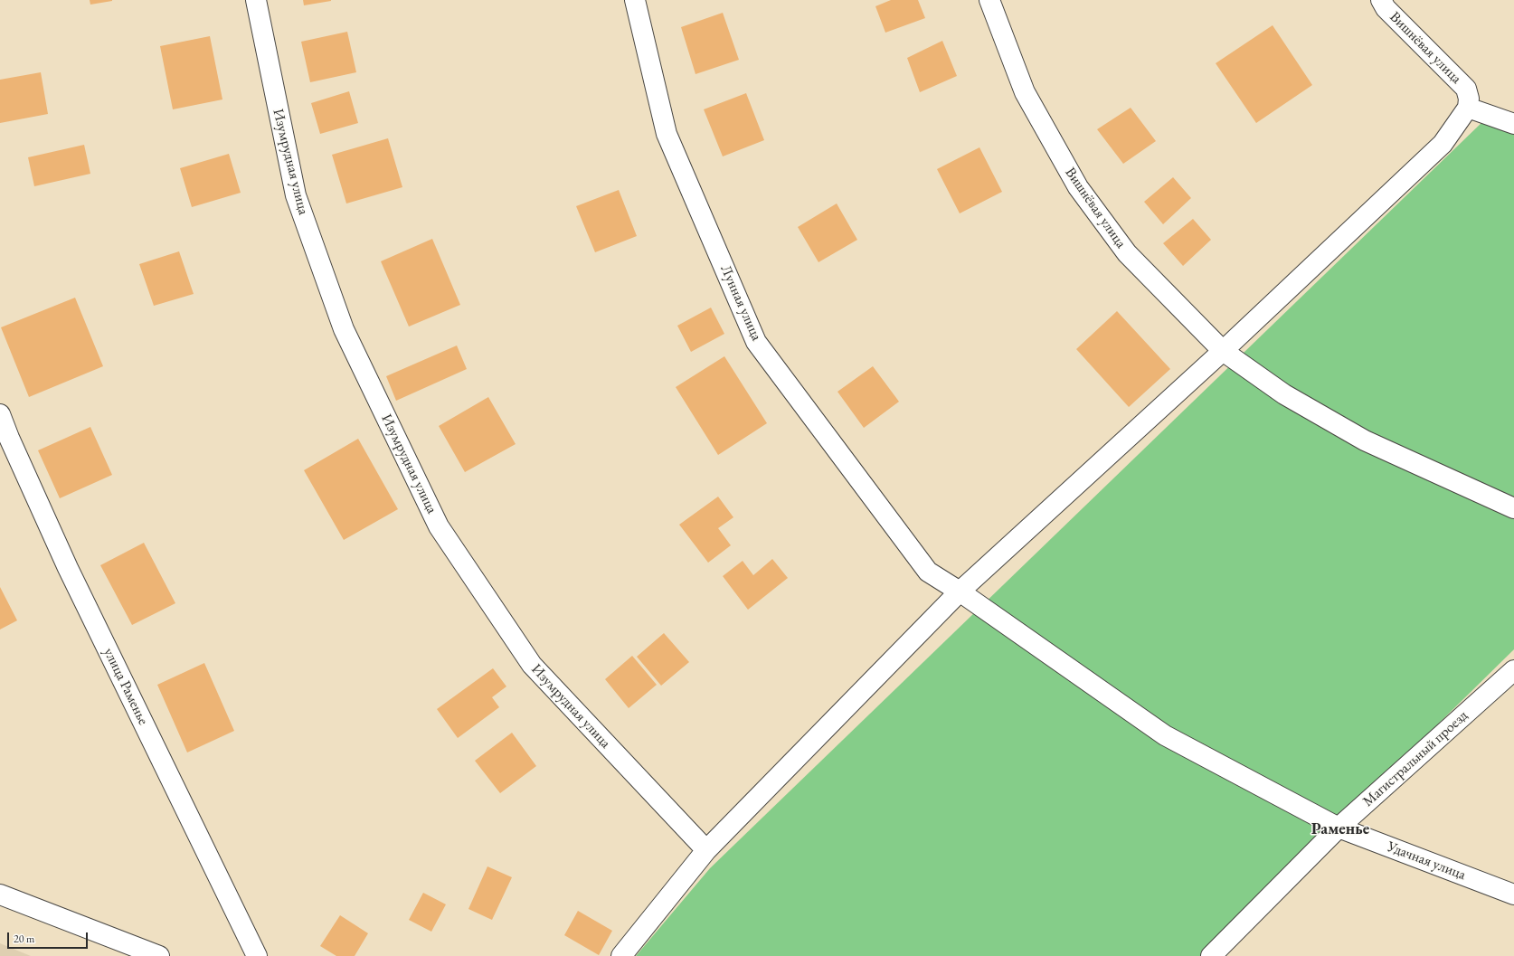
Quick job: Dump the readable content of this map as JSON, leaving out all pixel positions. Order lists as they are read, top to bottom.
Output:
{
  "streets": {
    "street": [
      "Вишнёвая улица",
      "Изумрудная улица",
      "Лунная улица",
      "улица Раменье",
      "Магистральный проезд",
      "Удачная улица"
    ]
  },
  "crossings": [
    ["Лунная улица", "Магистральный проезд"],
    ["Лунная улица", "Удачная улица"],
    ["Магистральный проезд", "Удачная улица"]
  ],
  "districts": ["Раменье"],
  "scale_bar": "20 m"
}
